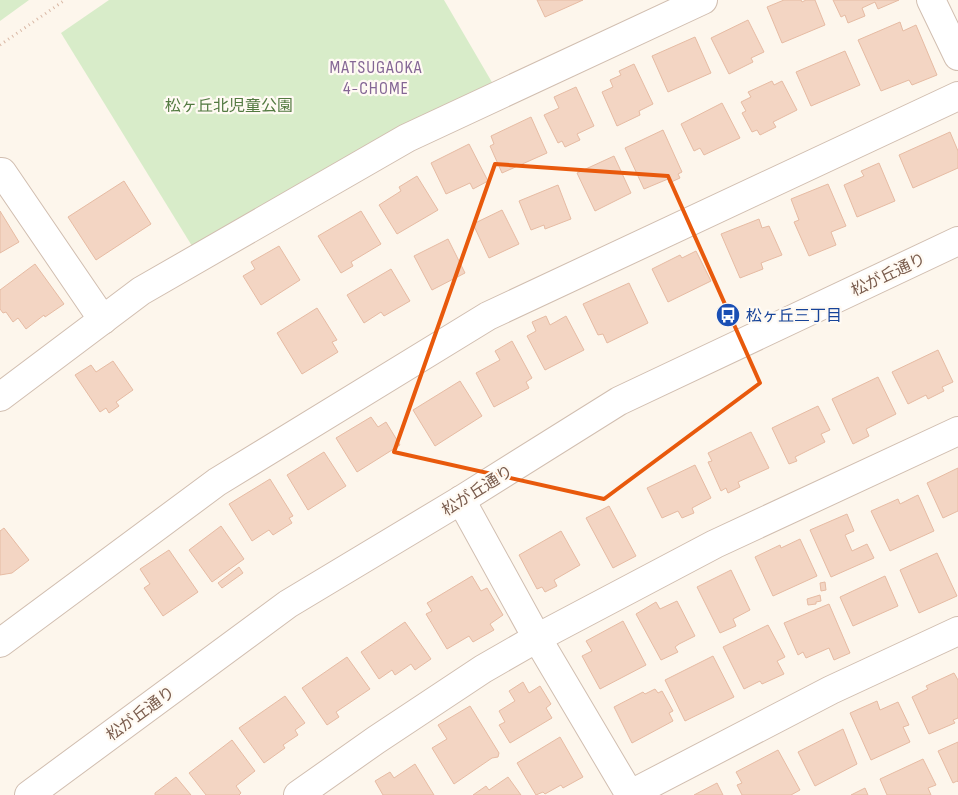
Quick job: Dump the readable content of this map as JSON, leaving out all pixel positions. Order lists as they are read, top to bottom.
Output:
{
  "streets": {
    "street": ["松が丘通り"]
  },
  "districts": ["MATSUGAOKA 4-CHOME"],
  "parks": ["松ヶ丘北児童公園"],
  "places": {
    "bus stop": ["松ヶ丘三丁目"]
  }
}
